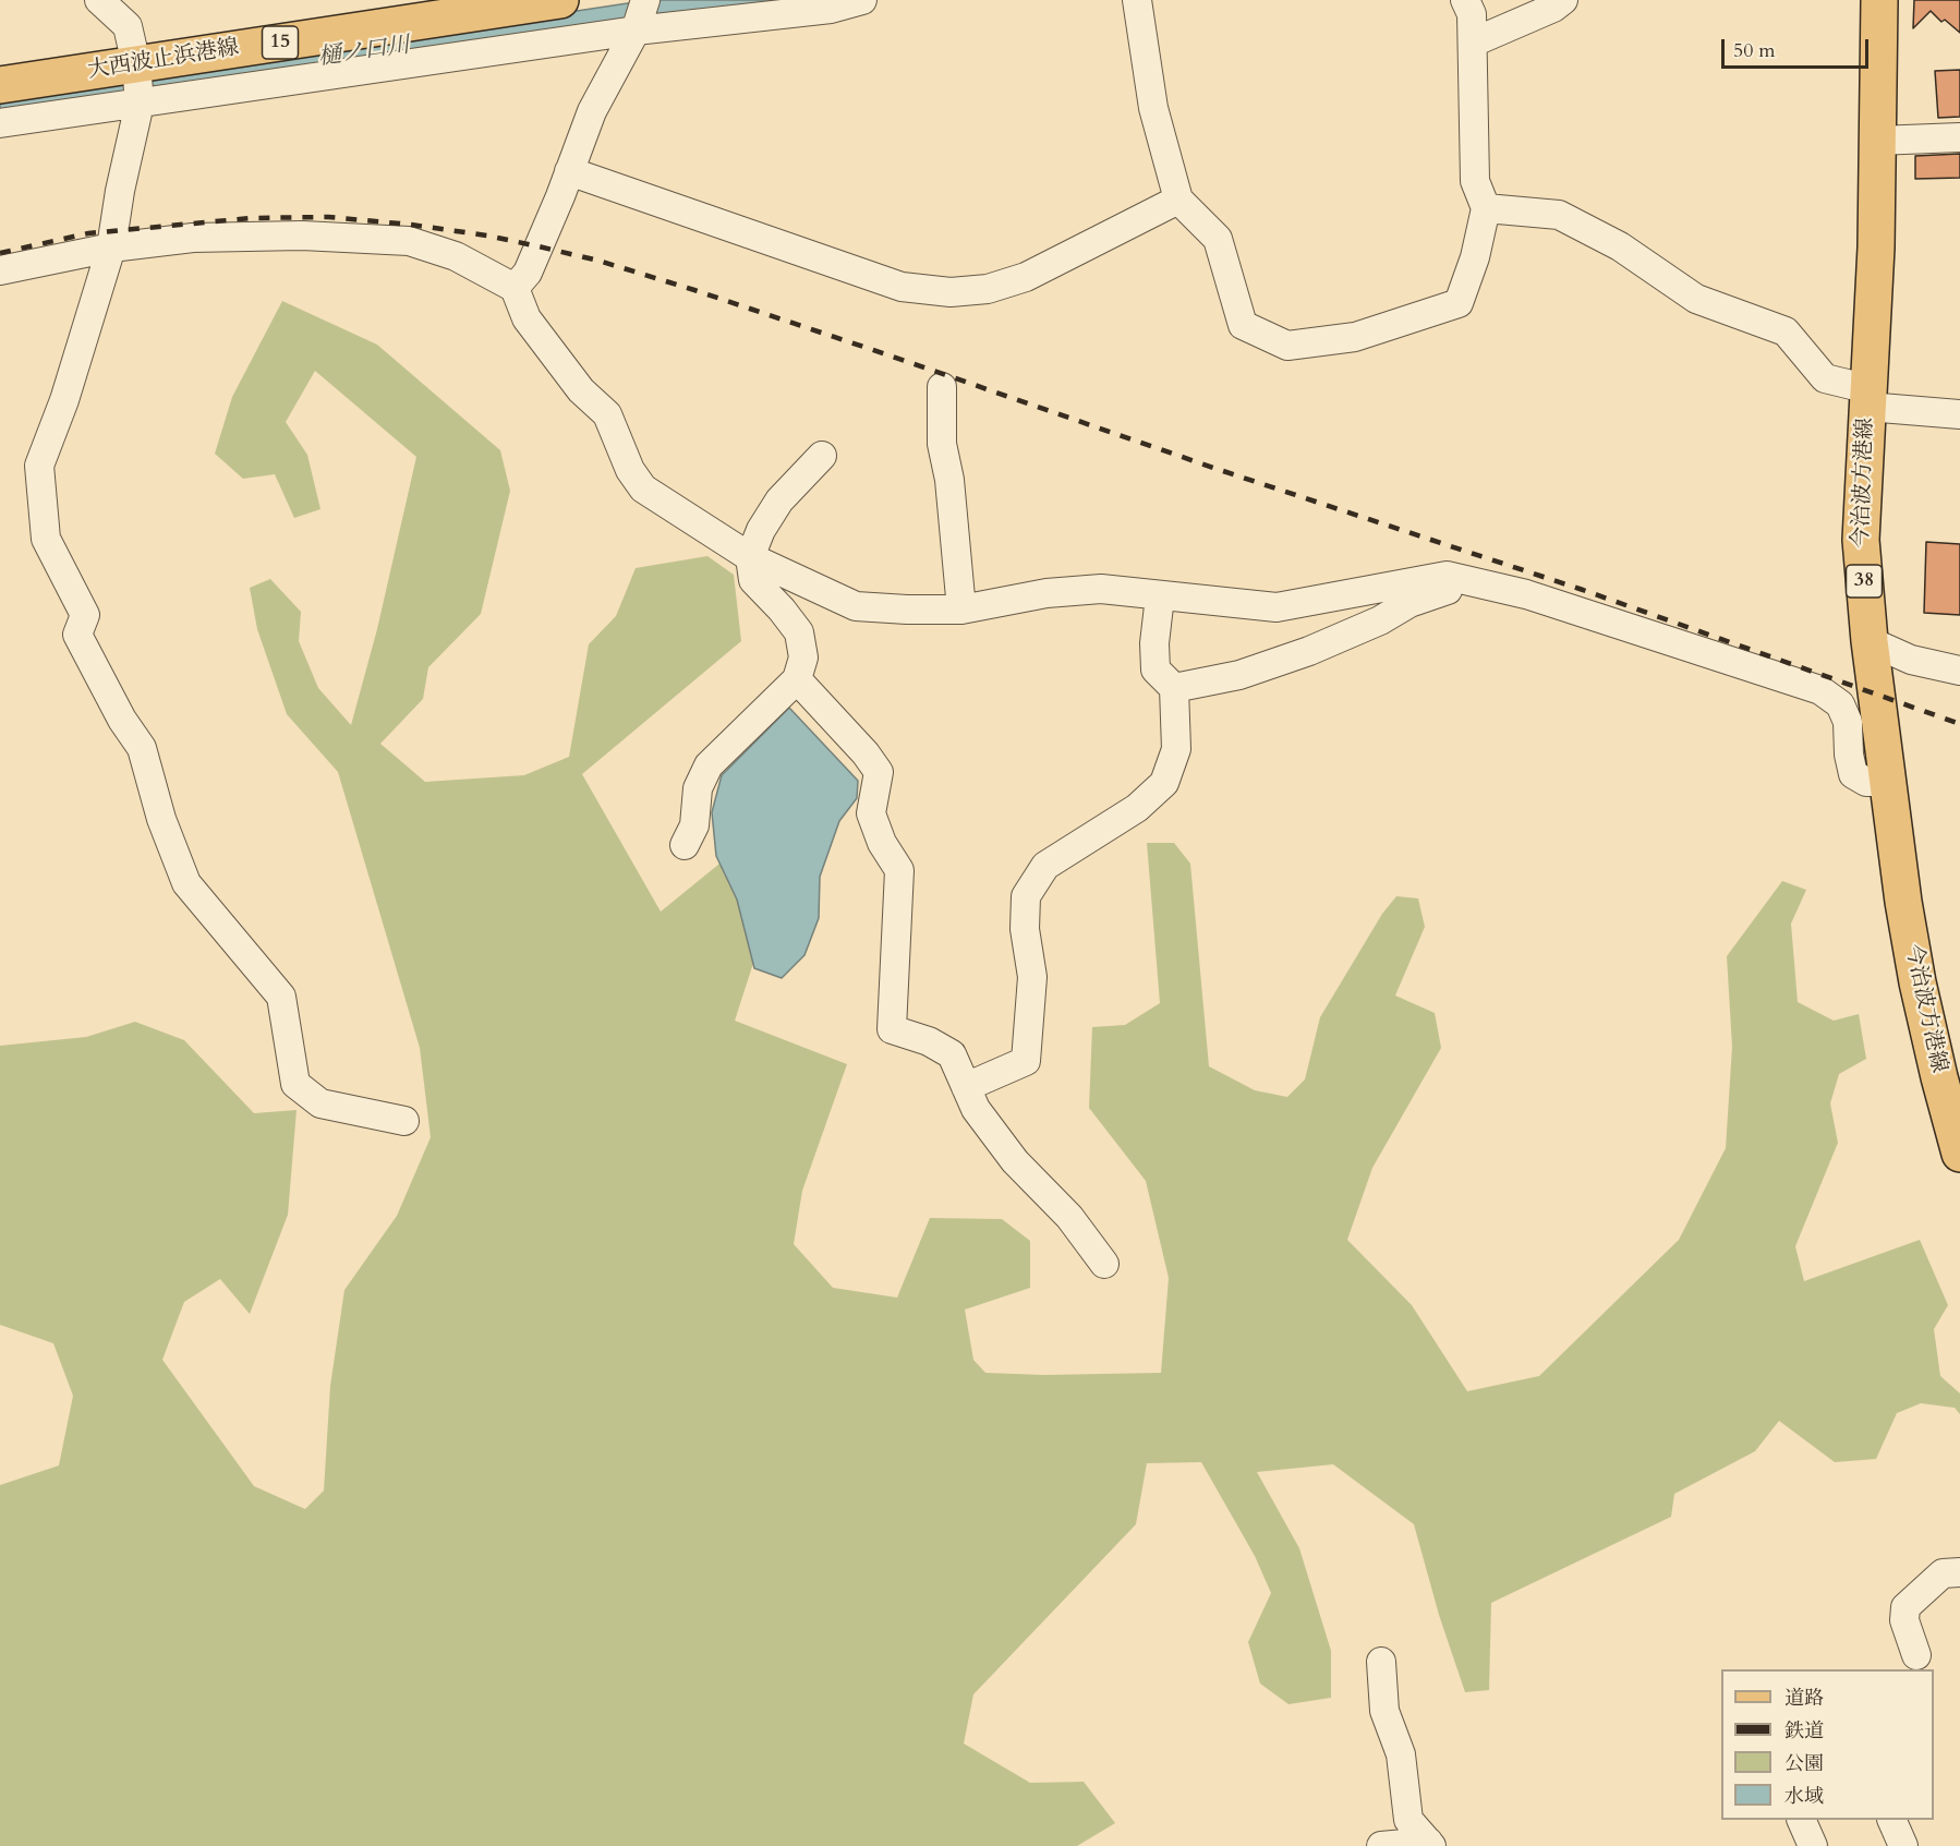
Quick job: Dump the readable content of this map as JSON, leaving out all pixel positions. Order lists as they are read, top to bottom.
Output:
{
  "streets": {
    "main road": [
      "15",
      "大西波止浜港線",
      "今治波方港線",
      "38"
    ]
  },
  "water": ["樋ノ口川"],
  "legend": [
    "道路",
    "鉄道",
    "公園",
    "水域"
  ],
  "scale_bar": "50 m"
}
